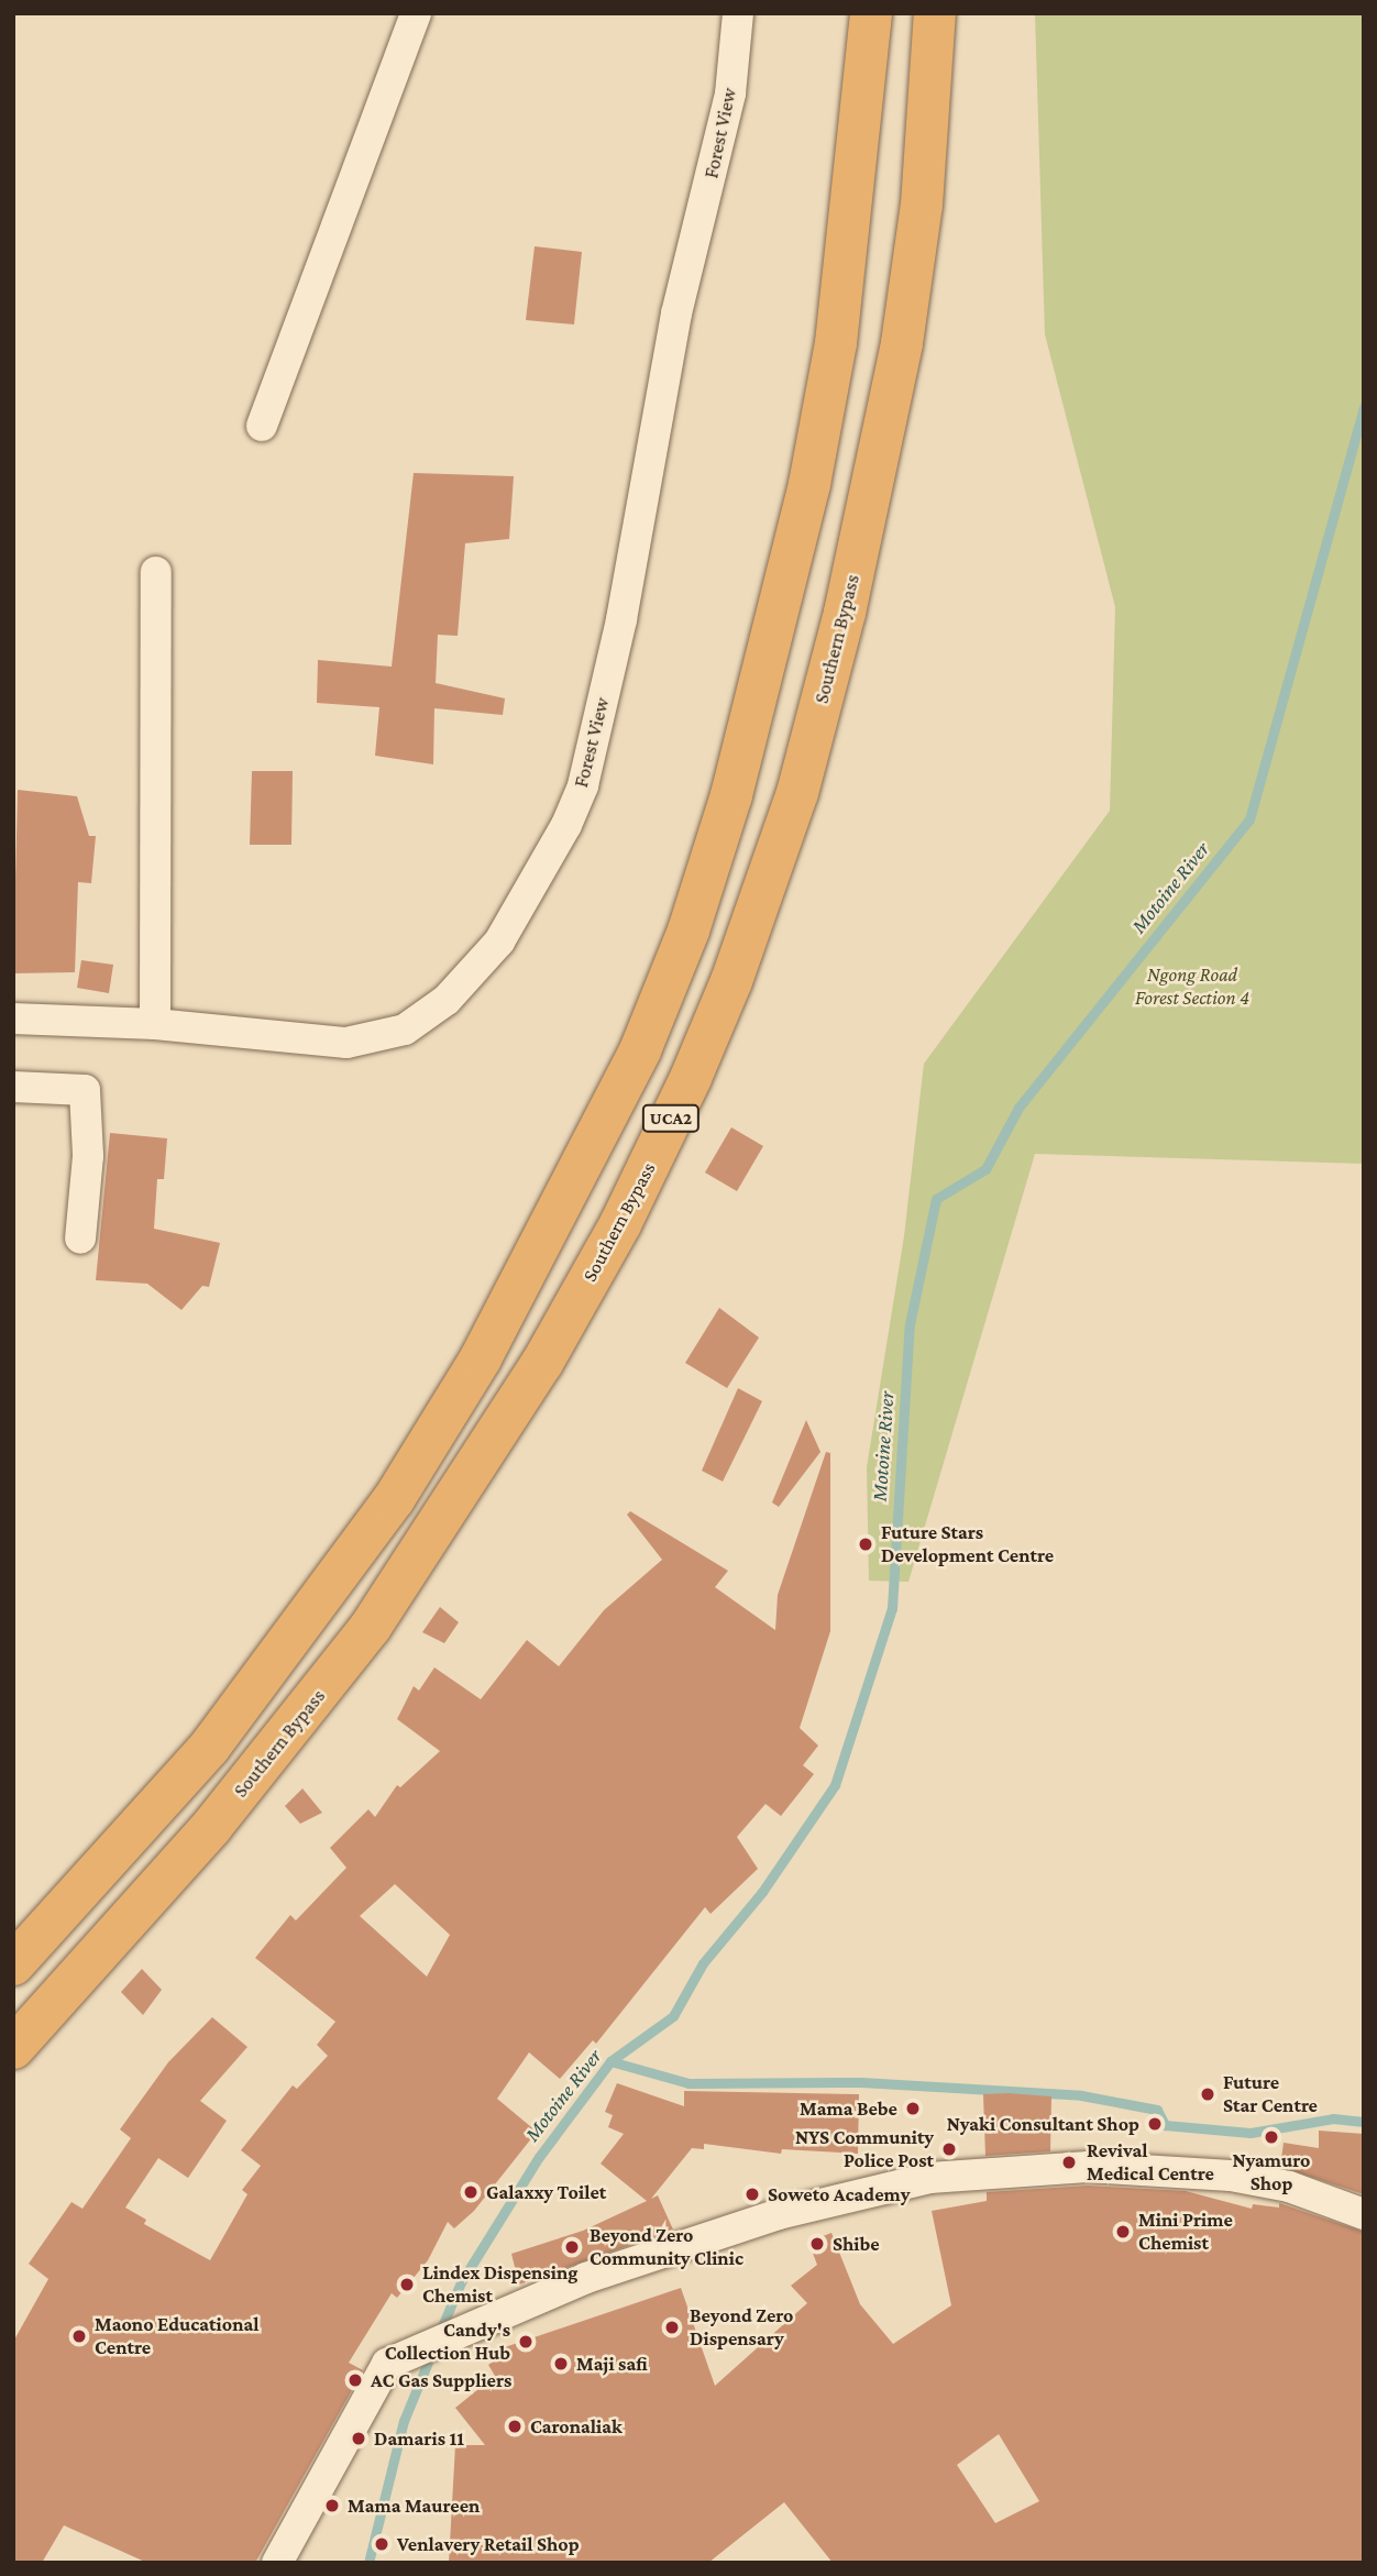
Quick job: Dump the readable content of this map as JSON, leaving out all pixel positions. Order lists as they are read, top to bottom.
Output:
{
  "streets": {
    "highway": ["Southern Bypass", "UCA2"],
    "street": ["Forest View"]
  },
  "water": ["Motoine River"],
  "parks": ["Ngong Road Forest Section 4"],
  "places": [
    "Future Stars Development Centre",
    "Future Star Centre",
    "Mama Bebe",
    "Nyaki Consultant Shop",
    "Nyamuro Shop",
    "NYS Community Police Post",
    "Revival Medical Centre",
    "Galaxxy Toilet",
    "Soweto Academy",
    "Mini Prime Chemist",
    "Shibe",
    "Beyond Zero Community Clinic",
    "Lindex Dispensing Chemist",
    "Beyond Zero Dispensary",
    "Maono Educational Centre",
    "Candy's Collection Hub",
    "Maji safi",
    "AC Gas Suppliers",
    "Caronaliak",
    "Damaris 11",
    "Mama Maureen",
    "Venlavery Retail Shop"
  ]
}
